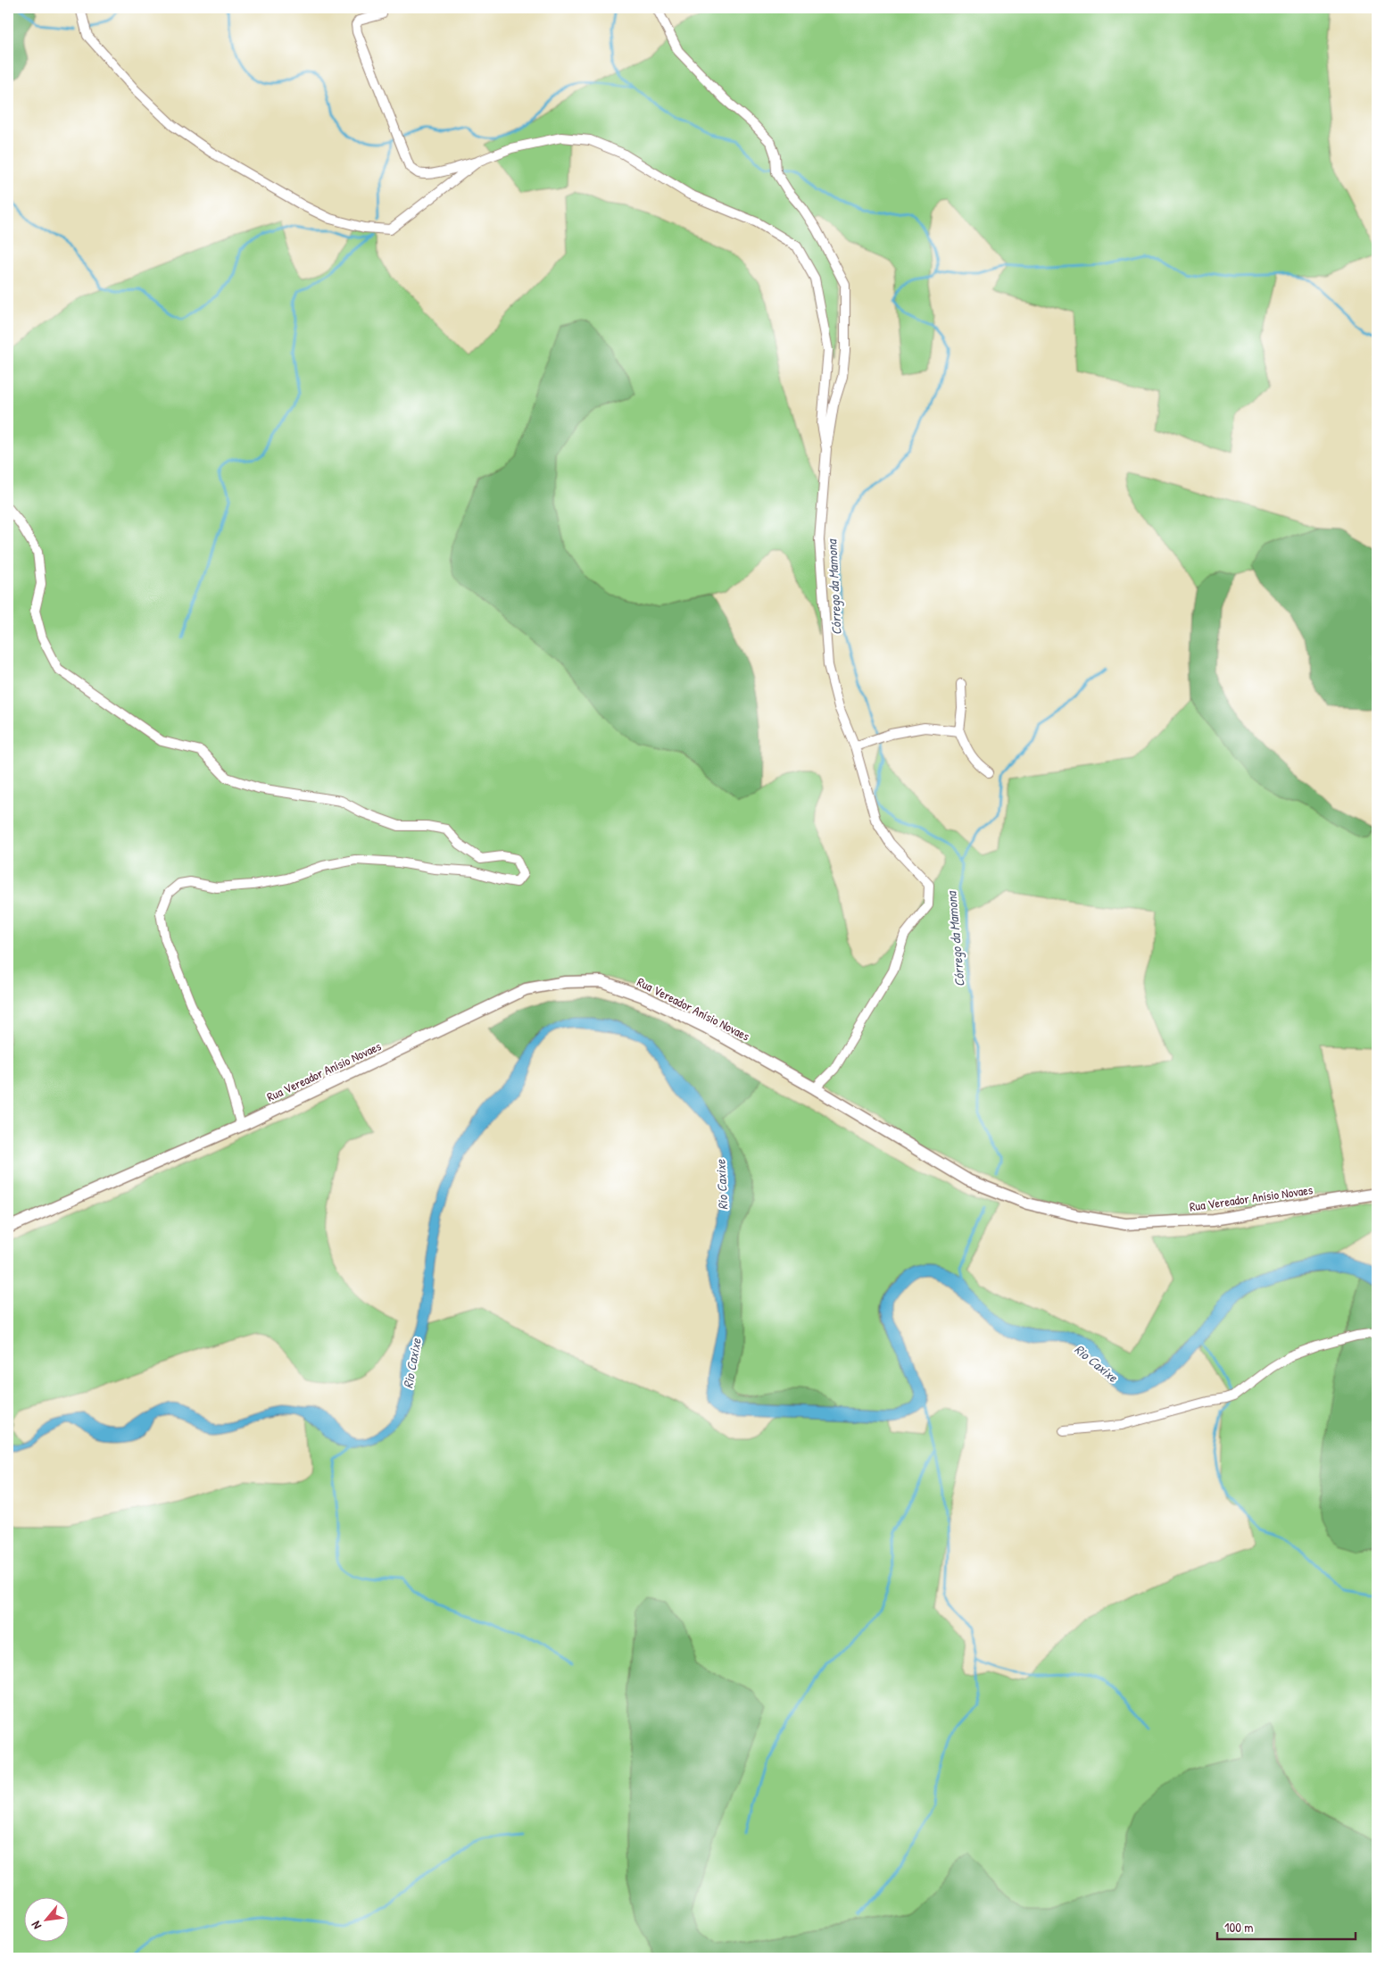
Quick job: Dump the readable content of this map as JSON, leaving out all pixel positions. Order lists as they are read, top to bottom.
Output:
{
  "streets": {
    "main road": ["Rua Vereador Anísio Novaes"]
  },
  "water": ["Córrego da Mamona", "Rio Caxixe"],
  "scale_bar": "100 m",
  "north": "bottom left"
}
